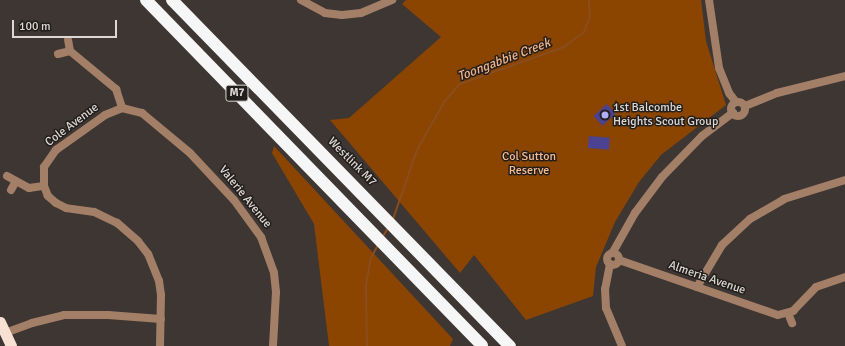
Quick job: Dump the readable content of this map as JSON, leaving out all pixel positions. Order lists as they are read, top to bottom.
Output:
{
  "streets": {
    "highway": ["M7", "Westlink M7"],
    "street": ["Cole Avenue", "Valerie Avenue", "Almeria Avenue"]
  },
  "crossings": [
    ["Cole Avenue", "Valerie Avenue"]
  ],
  "water": ["Toongabbie Creek"],
  "parks": ["Col Sutton Reserve"],
  "places": ["1st Balcombe Heights Scout Group"],
  "scale_bar": "100 m"
}
